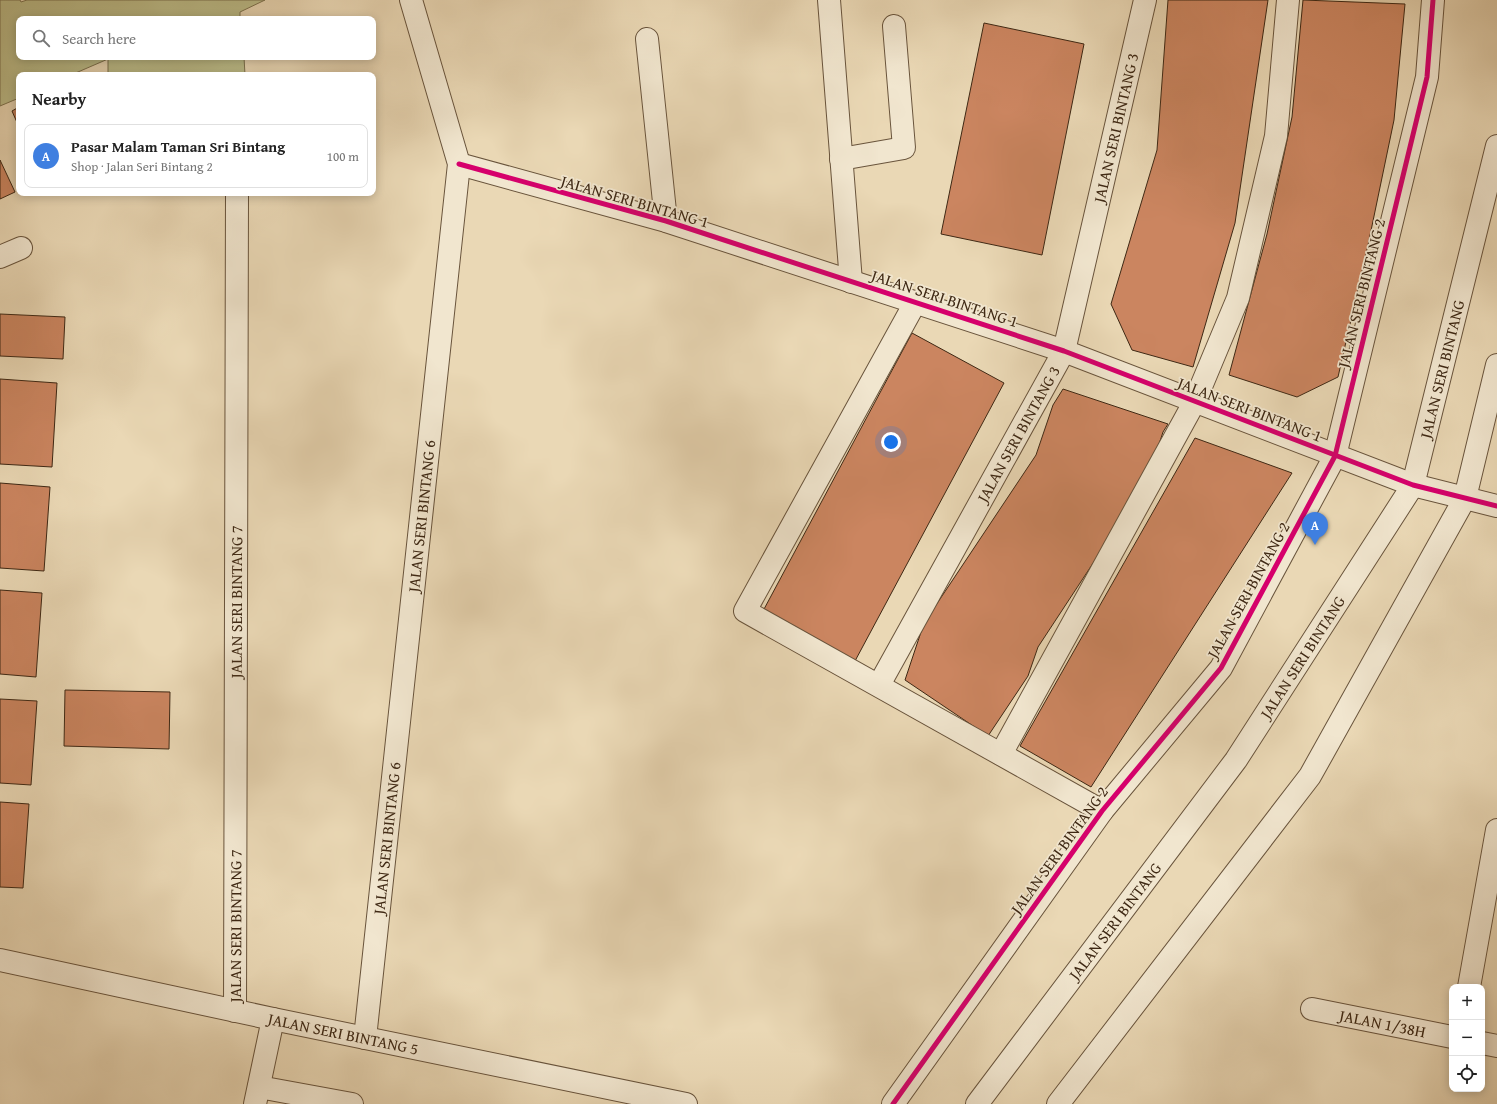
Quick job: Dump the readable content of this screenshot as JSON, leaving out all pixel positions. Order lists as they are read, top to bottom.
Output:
{
  "streets": {
    "street": [
      "JALAN SERI BINTANG 3",
      "JALAN SERI BINTANG 1",
      "JALAN SERI BINTANG 2",
      "JALAN SERI BINTANG",
      "JALAN SERI BINTANG 6",
      "JALAN SERI BINTANG 7",
      "JALAN 1/38H",
      "JALAN SERI BINTANG 5"
    ]
  },
  "crossings": [
    ["JALAN SERI BINTANG 3", "JALAN SERI BINTANG 1"],
    ["JALAN SERI BINTANG 1", "JALAN SERI BINTANG 2"],
    ["JALAN SERI BINTANG 1", "JALAN SERI BINTANG"],
    ["JALAN SERI BINTANG 1", "JALAN SERI BINTANG 6"],
    ["JALAN SERI BINTANG 6", "JALAN SERI BINTANG 5"],
    ["JALAN SERI BINTANG 7", "JALAN SERI BINTANG 5"]
  ],
  "page": {
    "search": "Search here",
    "heading": "Nearby",
    "list": [
      {
        "mark": "A",
        "name": "Pasar Malam Taman Sri Bintang",
        "note": "Shop · Jalan Seri Bintang 2",
        "value": "100 m"
      }
    ],
    "pins": "A",
    "map_buttons": ["+", "−"]
  }
}
